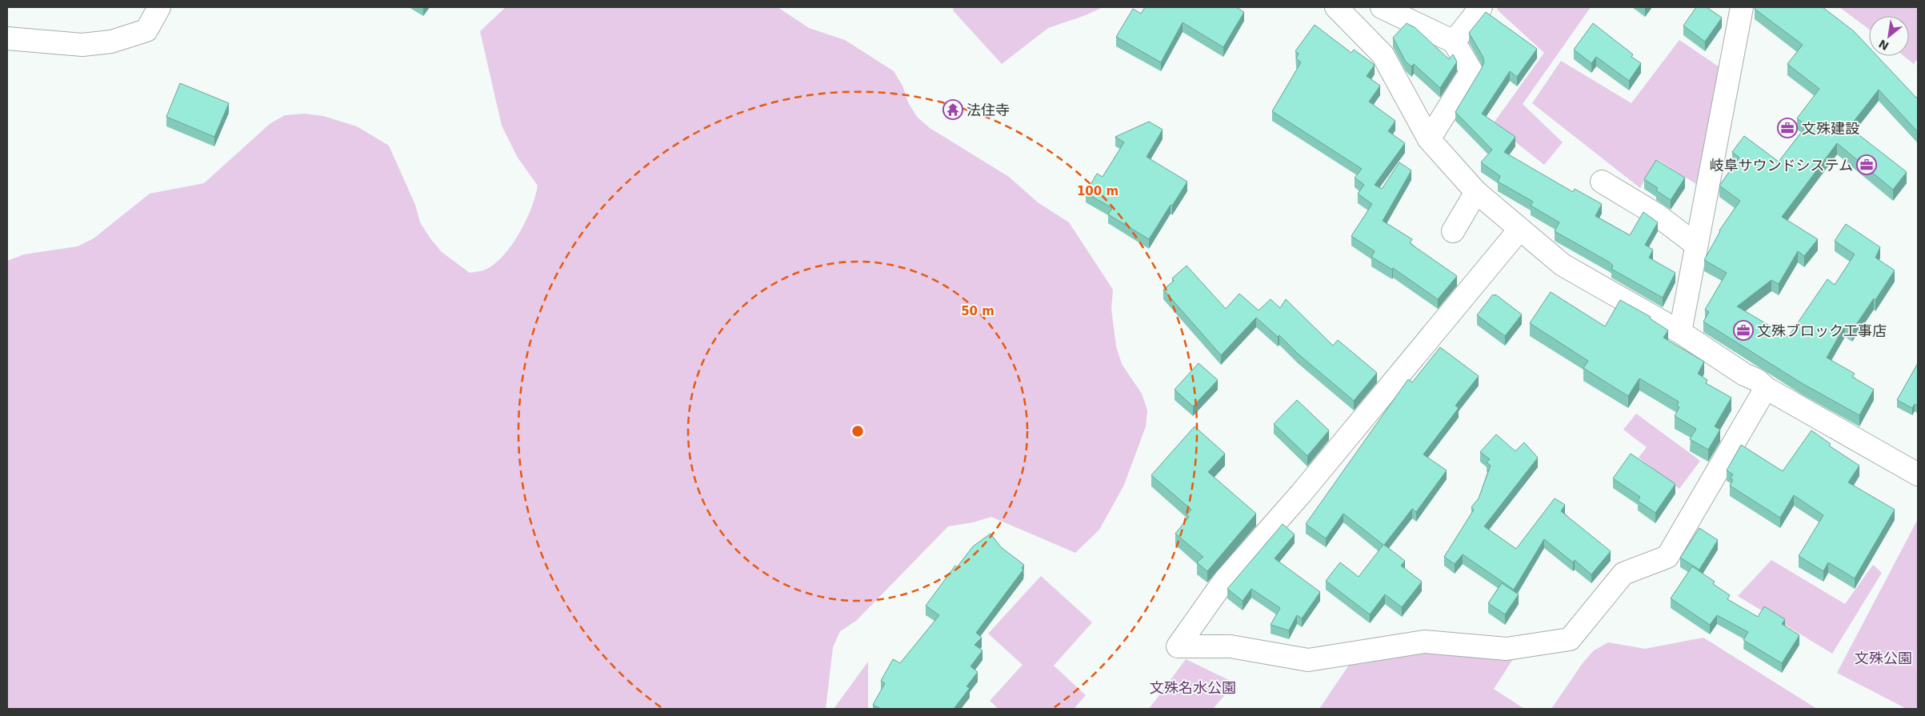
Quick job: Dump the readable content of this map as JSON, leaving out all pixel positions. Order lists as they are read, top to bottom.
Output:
{
  "parks": ["文殊公園", "文殊名水公園"],
  "places": {
    "temple": ["法住寺"],
    "office": ["文殊建設", "岐阜サウンドシステム", "文殊ブロック工事店"]
  },
  "north": "bottom left",
  "rings": ["100 m", "50 m"]
}
